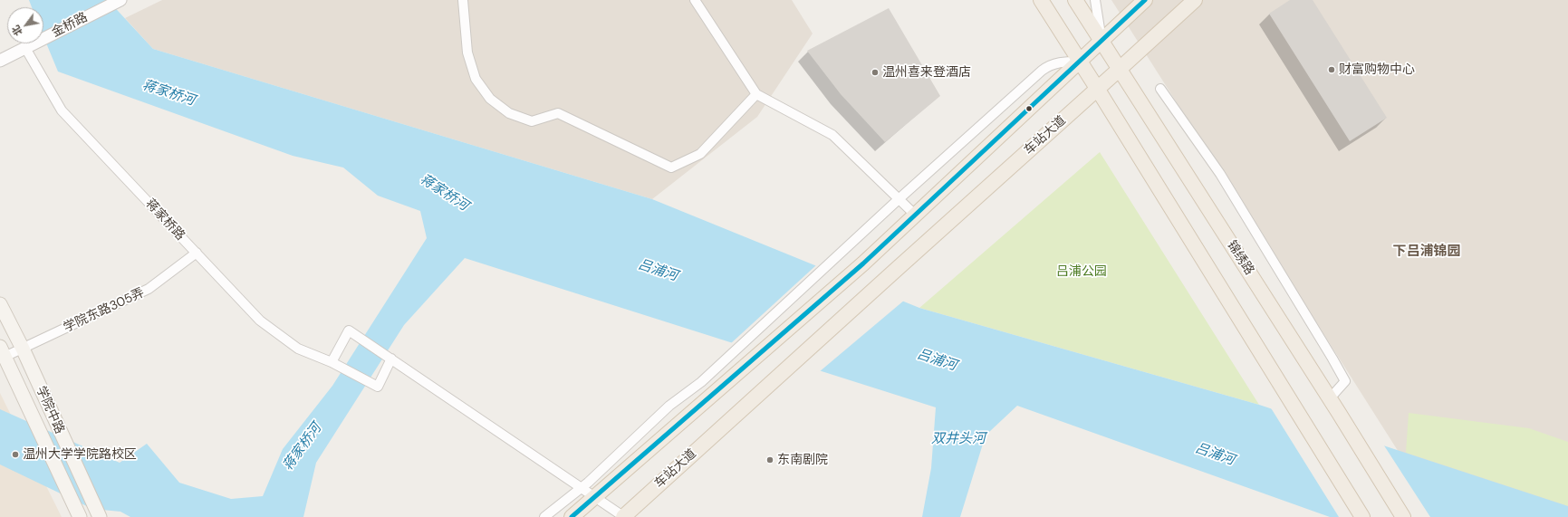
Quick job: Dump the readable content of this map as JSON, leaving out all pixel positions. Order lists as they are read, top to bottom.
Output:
{
  "streets": {
    "main road": ["车站大道", "锦绣路", "学院中路"],
    "street": ["金桥路", "蒋家桥路", "学院东路305弄"]
  },
  "crossings": [
    ["金桥路", "蒋家桥路"],
    ["车站大道", "锦绣路"],
    ["蒋家桥路", "学院东路305弄"],
    ["学院东路305弄", "学院中路"]
  ],
  "districts": ["下吕浦锦园"],
  "water": ["蒋家桥河", "吕浦河", "双井头河"],
  "parks": ["吕浦公园"],
  "places": [
    "财富购物中心",
    "温州喜来登酒店",
    "温州大学学院路校区",
    "东南剧院"
  ],
  "north": "bottom left"
}
